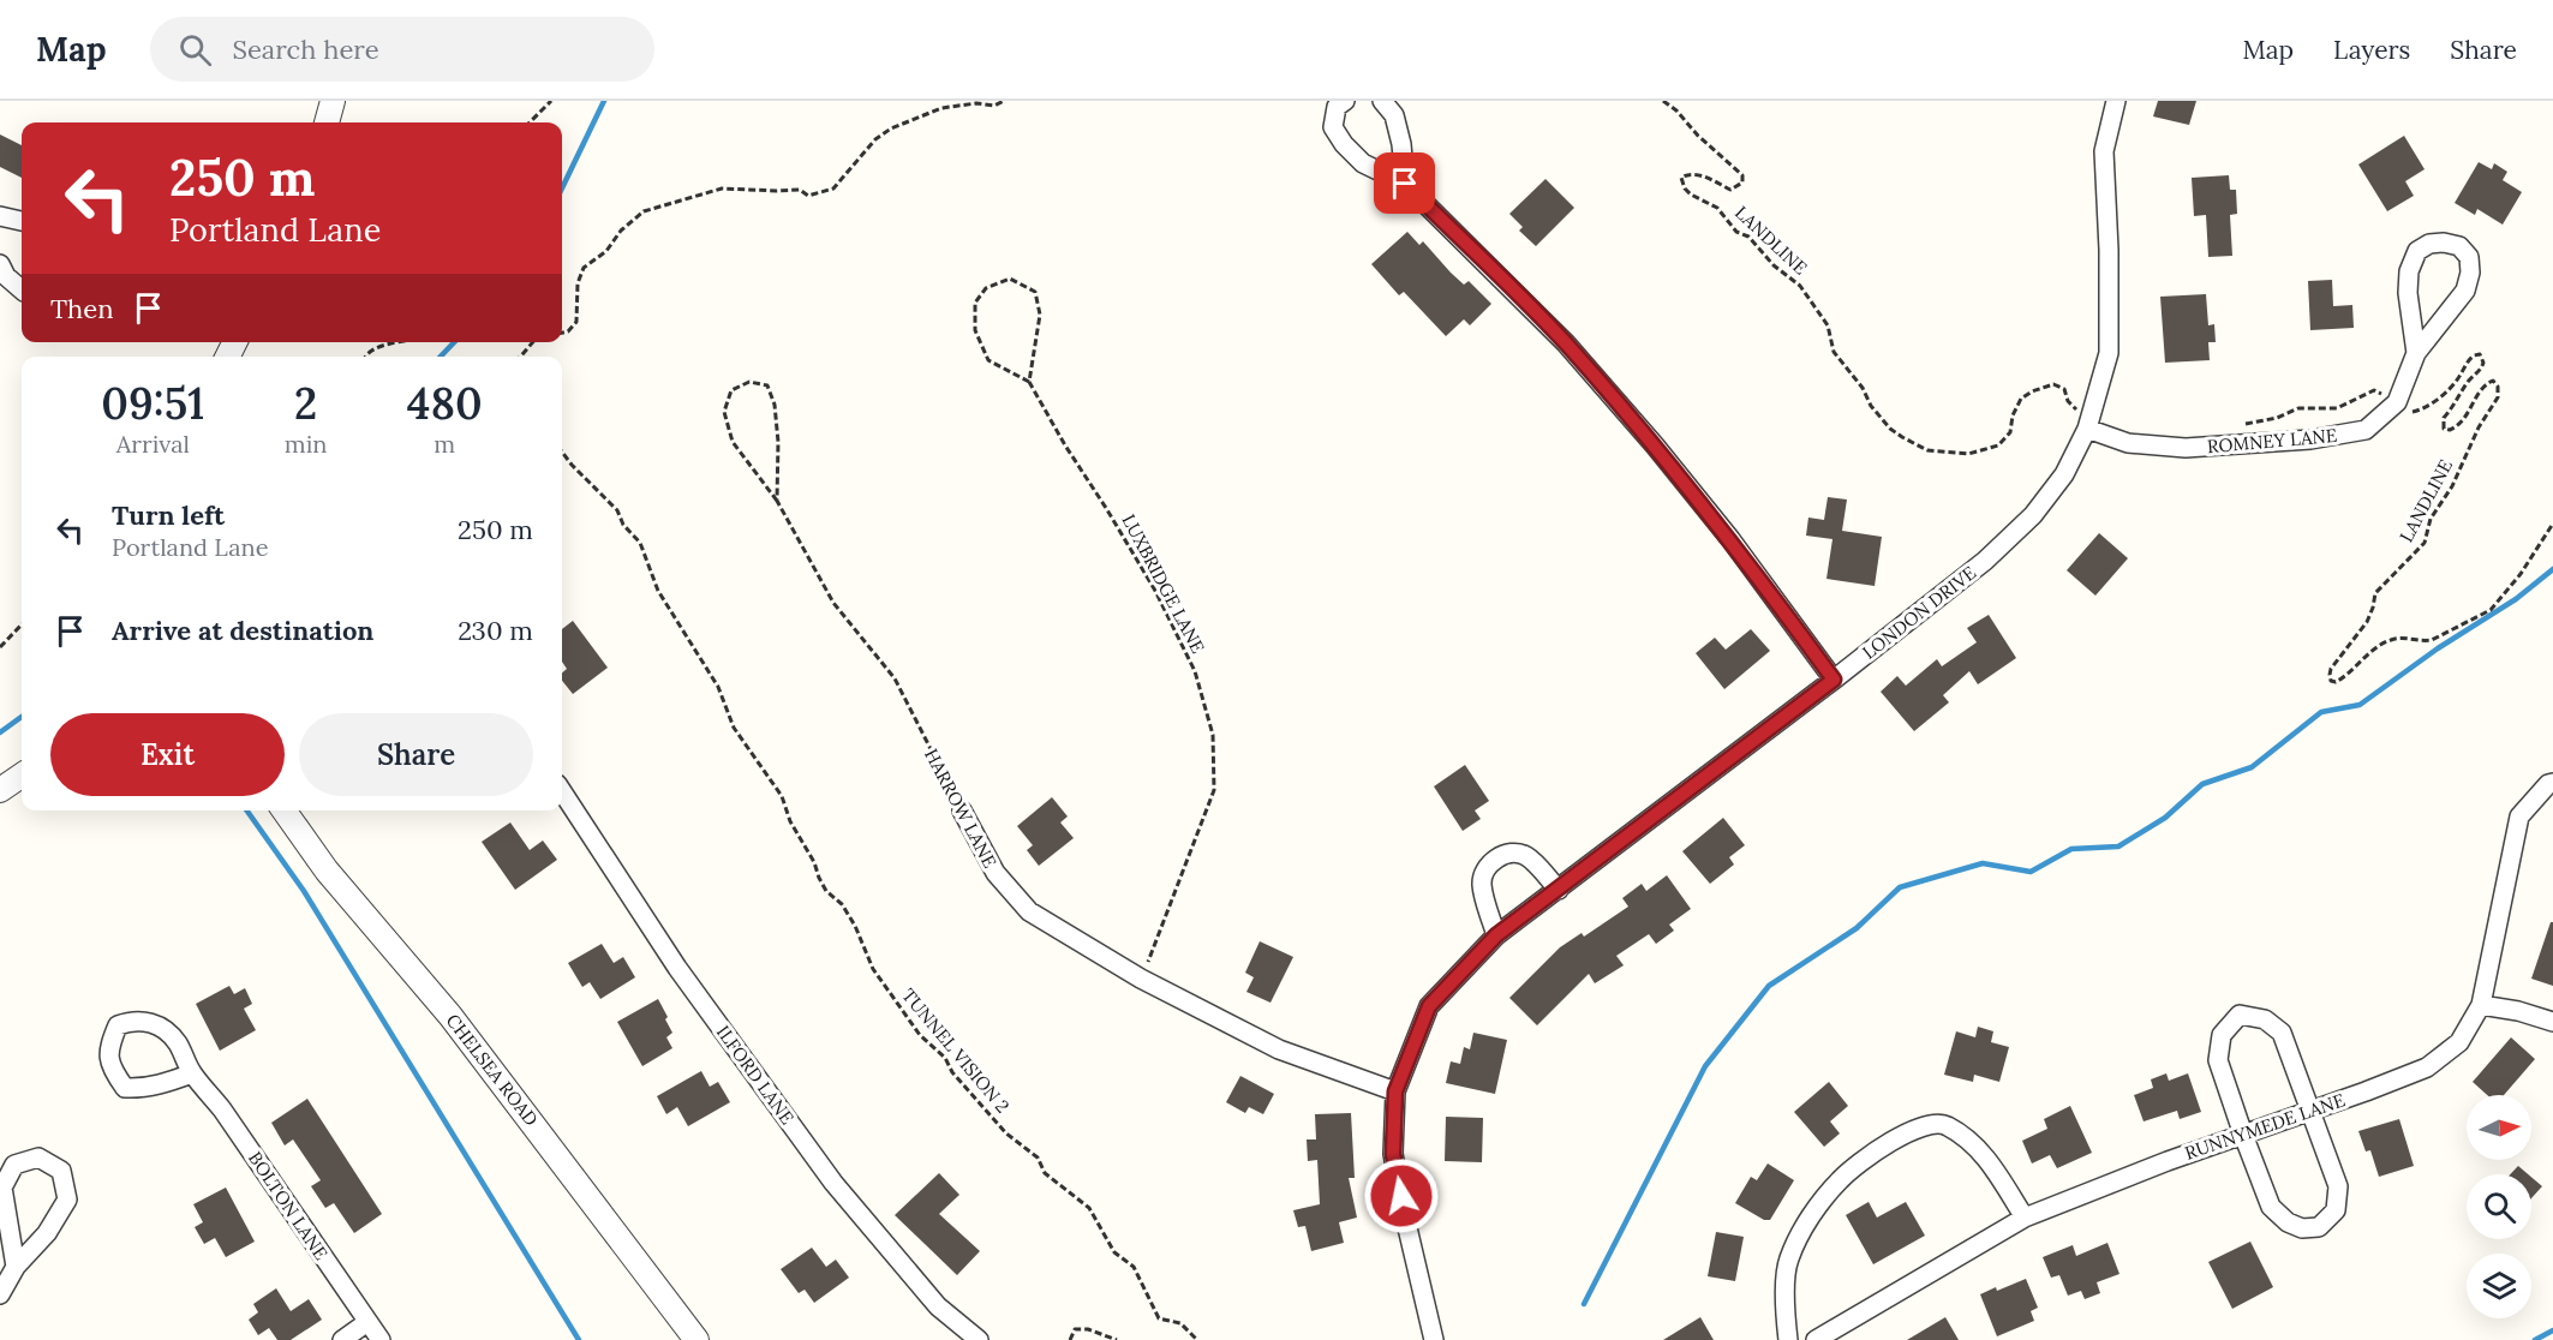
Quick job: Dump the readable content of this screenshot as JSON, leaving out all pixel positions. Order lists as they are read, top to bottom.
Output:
{
  "streets": {
    "street": [
      "ROMNEY LANE",
      "LONDON DRIVE",
      "HARROW LANE",
      "CHELSEA ROAD",
      "ILFORD LANE",
      "RUNNYMEDE LANE",
      "BOLTON LANE"
    ],
    "path": ["LANDLINE", "LUXBRIDGE LANE", "TUNNEL VISION 2"]
  },
  "crossings": [
    ["LANDLINE", "ROMNEY LANE"],
    ["LANDLINE", "LONDON DRIVE"],
    ["ROMNEY LANE", "LONDON DRIVE"],
    ["LUXBRIDGE LANE", "HARROW LANE"],
    ["LONDON DRIVE", "HARROW LANE"]
  ],
  "north": "right",
  "page": {
    "header": "Map",
    "search": "Search here",
    "nav": ["Map", "Layers", "Share"],
    "turn": ["250 m", "Portland Lane"],
    "then": "Then",
    "eta": [
      "09:51",
      "Arrival",
      "2",
      "min",
      "480",
      "m"
    ],
    "list": [
      {
        "name": "Turn left",
        "note": "Portland Lane",
        "value": "250 m"
      },
      {
        "name": "Arrive at destination",
        "value": "230 m"
      }
    ],
    "buttons": ["Exit", "Share"]
  }
}
